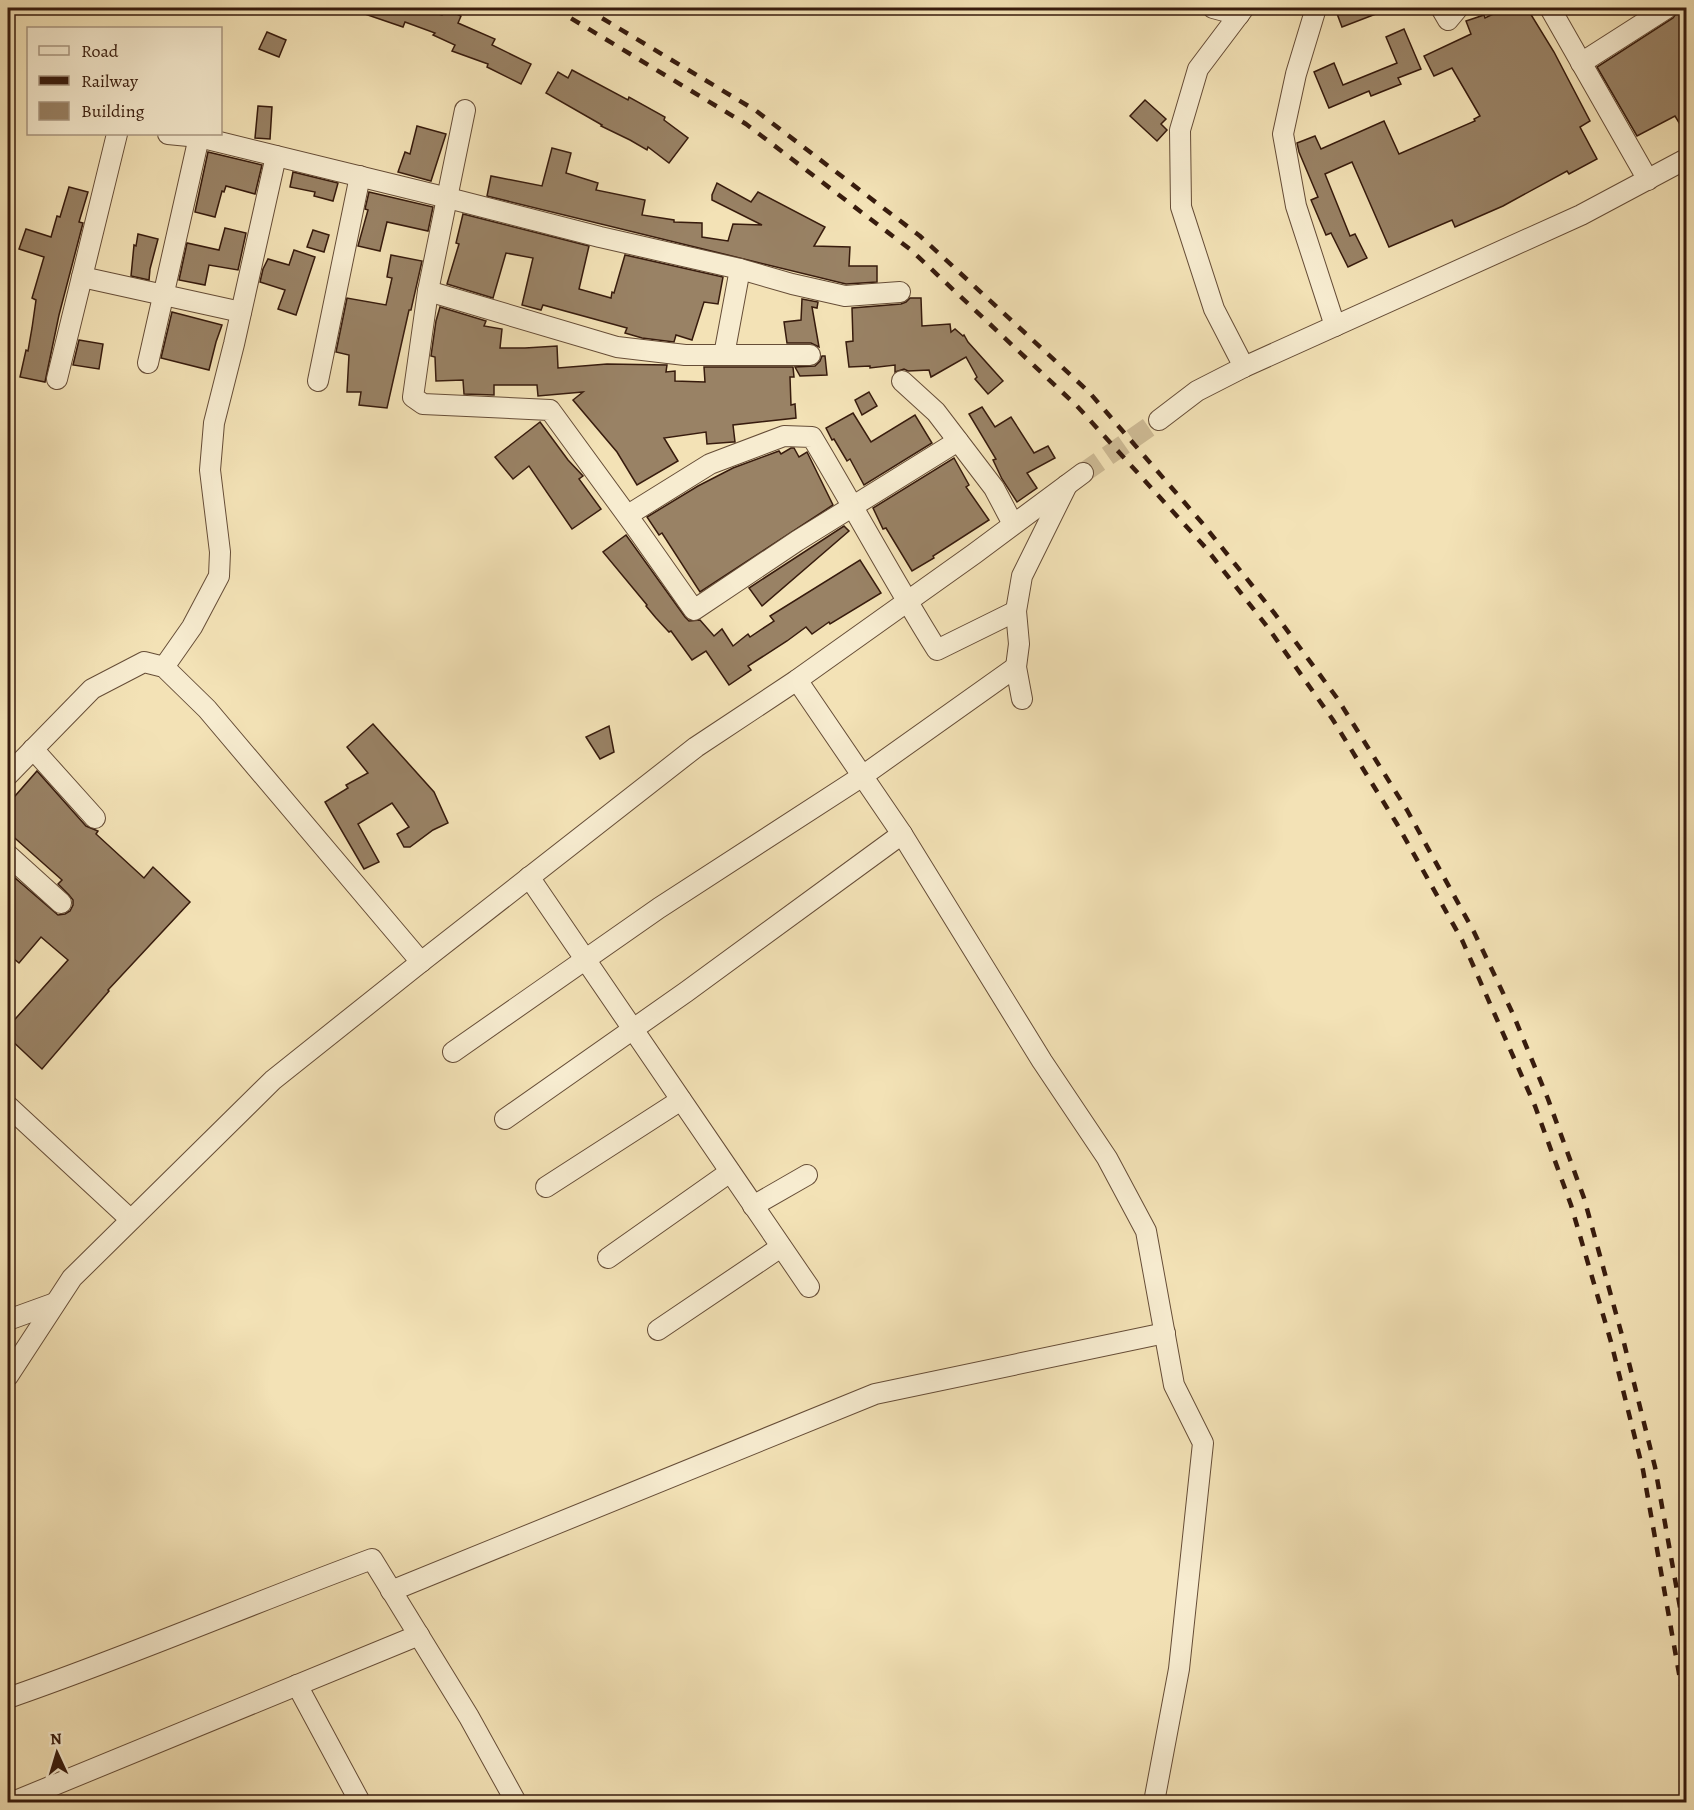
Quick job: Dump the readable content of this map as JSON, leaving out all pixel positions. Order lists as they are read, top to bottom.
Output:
{
  "legend": ["Road", "Railway", "Building"],
  "north": "top"
}
